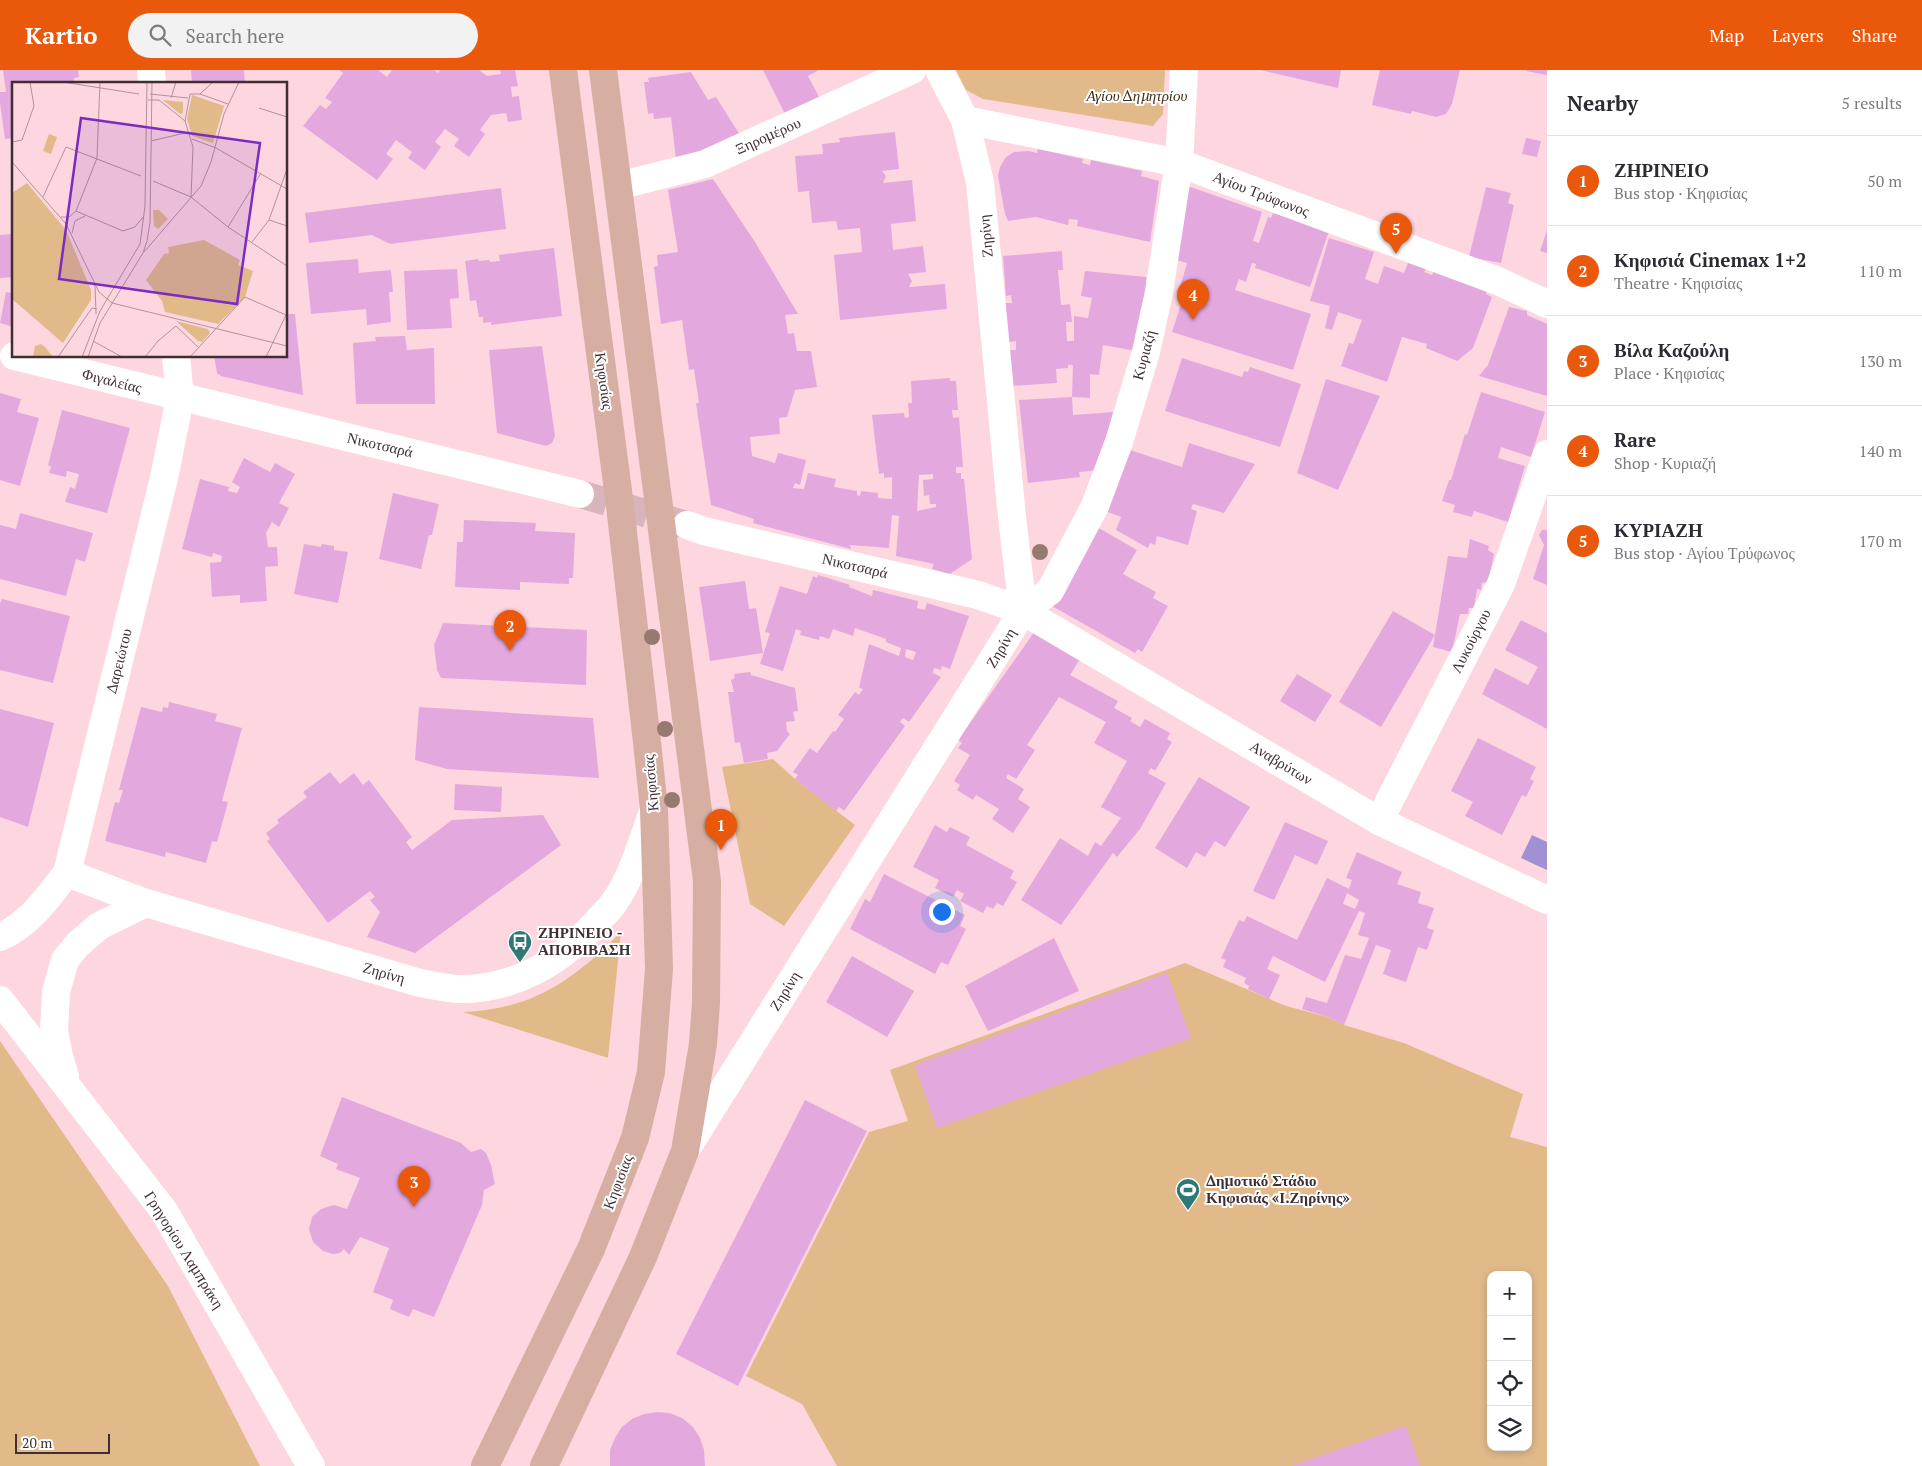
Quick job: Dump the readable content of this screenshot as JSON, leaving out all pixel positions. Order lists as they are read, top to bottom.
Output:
{
  "streets": {
    "main road": ["Κηφισίας"],
    "street": [
      "Ξηρομέρου",
      "Αγίου Τρύφωνος",
      "Ζηρίνη",
      "Κυριαζή",
      "Φιγαλείας",
      "Νικοτσαρά",
      "Λυκούργου",
      "Δαρειώτου",
      "Αναβρύτων",
      "Γρηγορίου Λαμπράκη"
    ]
  },
  "crossings": [
    ["Αγίου Τρύφωνος", "Ζηρίνη"],
    ["Αγίου Τρύφωνος", "Κυριαζή"],
    ["Ζηρίνη", "Κυριαζή"],
    ["Ζηρίνη", "Κηφισίας"],
    ["Ζηρίνη", "Νικοτσαρά"],
    ["Ζηρίνη", "Δαρειώτου"],
    ["Ζηρίνη", "Αναβρύτων"],
    ["Κυριαζή", "Νικοτσαρά"],
    ["Κυριαζή", "Αναβρύτων"],
    ["Φιγαλείας", "Νικοτσαρά"],
    ["Φιγαλείας", "Δαρειώτου"],
    ["Νικοτσαρά", "Δαρειώτου"],
    ["Νικοτσαρά", "Αναβρύτων"],
    ["Λυκούργου", "Αναβρύτων"]
  ],
  "parks": ["Αγίου Δημητρίου"],
  "places": {
    "bus stop": ["ΖΗΡΙΝΕΙΟ - ΑΠΟΒΙΒΑΣΗ"],
    "sports": ["Δημοτικό Στάδιο Κηφισιάς «Ι.Ζηρίνης»"]
  },
  "scale_bar": "20 m",
  "page": {
    "header": "Kartio",
    "search": "Search here",
    "nav": ["Map", "Layers", "Share"],
    "heading": ["Nearby", "5 results"],
    "list": [
      {
        "mark": "1",
        "name": "ΖΗΡΙΝΕΙΟ",
        "note": "Bus stop · Κηφισίας",
        "value": "50 m"
      },
      {
        "mark": "2",
        "name": "Κηφισιά Cinemax 1+2",
        "note": "Theatre · Κηφισίας",
        "value": "110 m"
      },
      {
        "mark": "3",
        "name": "Βίλα Καζούλη",
        "note": "Place · Κηφισίας",
        "value": "130 m"
      },
      {
        "mark": "4",
        "name": "Rare",
        "note": "Shop · Κυριαζή",
        "value": "140 m"
      },
      {
        "mark": "5",
        "name": "ΚΥΡΙΑΖΗ",
        "note": "Bus stop · Αγίου Τρύφωνος",
        "value": "170 m"
      }
    ],
    "pins": [
      "5",
      "4",
      "2",
      "1",
      "3"
    ],
    "map_buttons": ["+", "−"],
    "scale": "20 m"
  }
}
